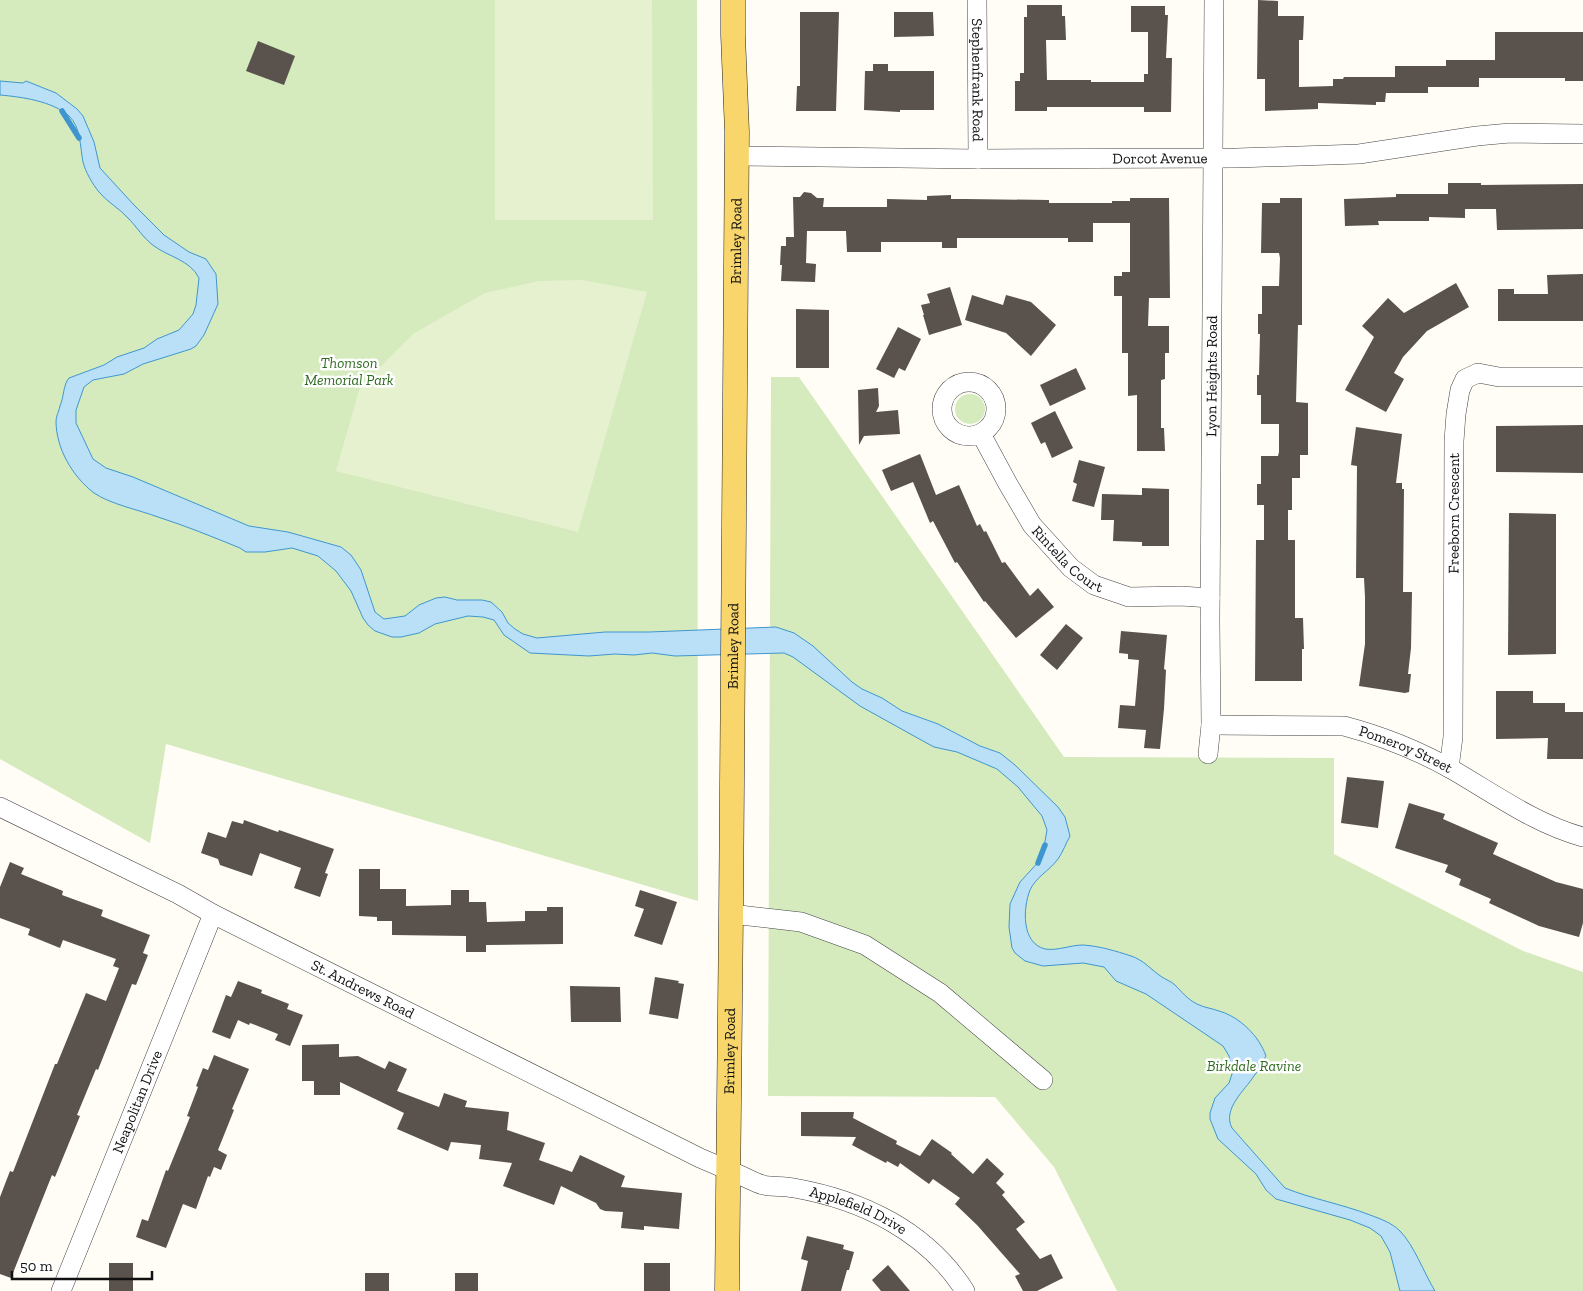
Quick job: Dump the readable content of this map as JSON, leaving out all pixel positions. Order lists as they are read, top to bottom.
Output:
{
  "streets": {
    "main road": ["Brimley Road"],
    "street": [
      "Stephenfrank Road",
      "Dorcot Avenue",
      "Lyon Heights Road",
      "Freeborn Crescent",
      "Rintella Court",
      "Pomeroy Street",
      "St. Andrews Road",
      "Neapolitan Drive",
      "Applefield Drive"
    ]
  },
  "crossings": [
    ["Stephenfrank Road", "Dorcot Avenue"],
    ["Dorcot Avenue", "Brimley Road"],
    ["Dorcot Avenue", "Lyon Heights Road"],
    ["Brimley Road", "St. Andrews Road"],
    ["Brimley Road", "Applefield Drive"],
    ["Lyon Heights Road", "Rintella Court"],
    ["Lyon Heights Road", "Pomeroy Street"],
    ["Freeborn Crescent", "Pomeroy Street"],
    ["St. Andrews Road", "Neapolitan Drive"],
    ["St. Andrews Road", "Applefield Drive"]
  ],
  "parks": ["Thomson Memorial Park", "Birkdale Ravine"],
  "scale_bar": "50 m"
}
